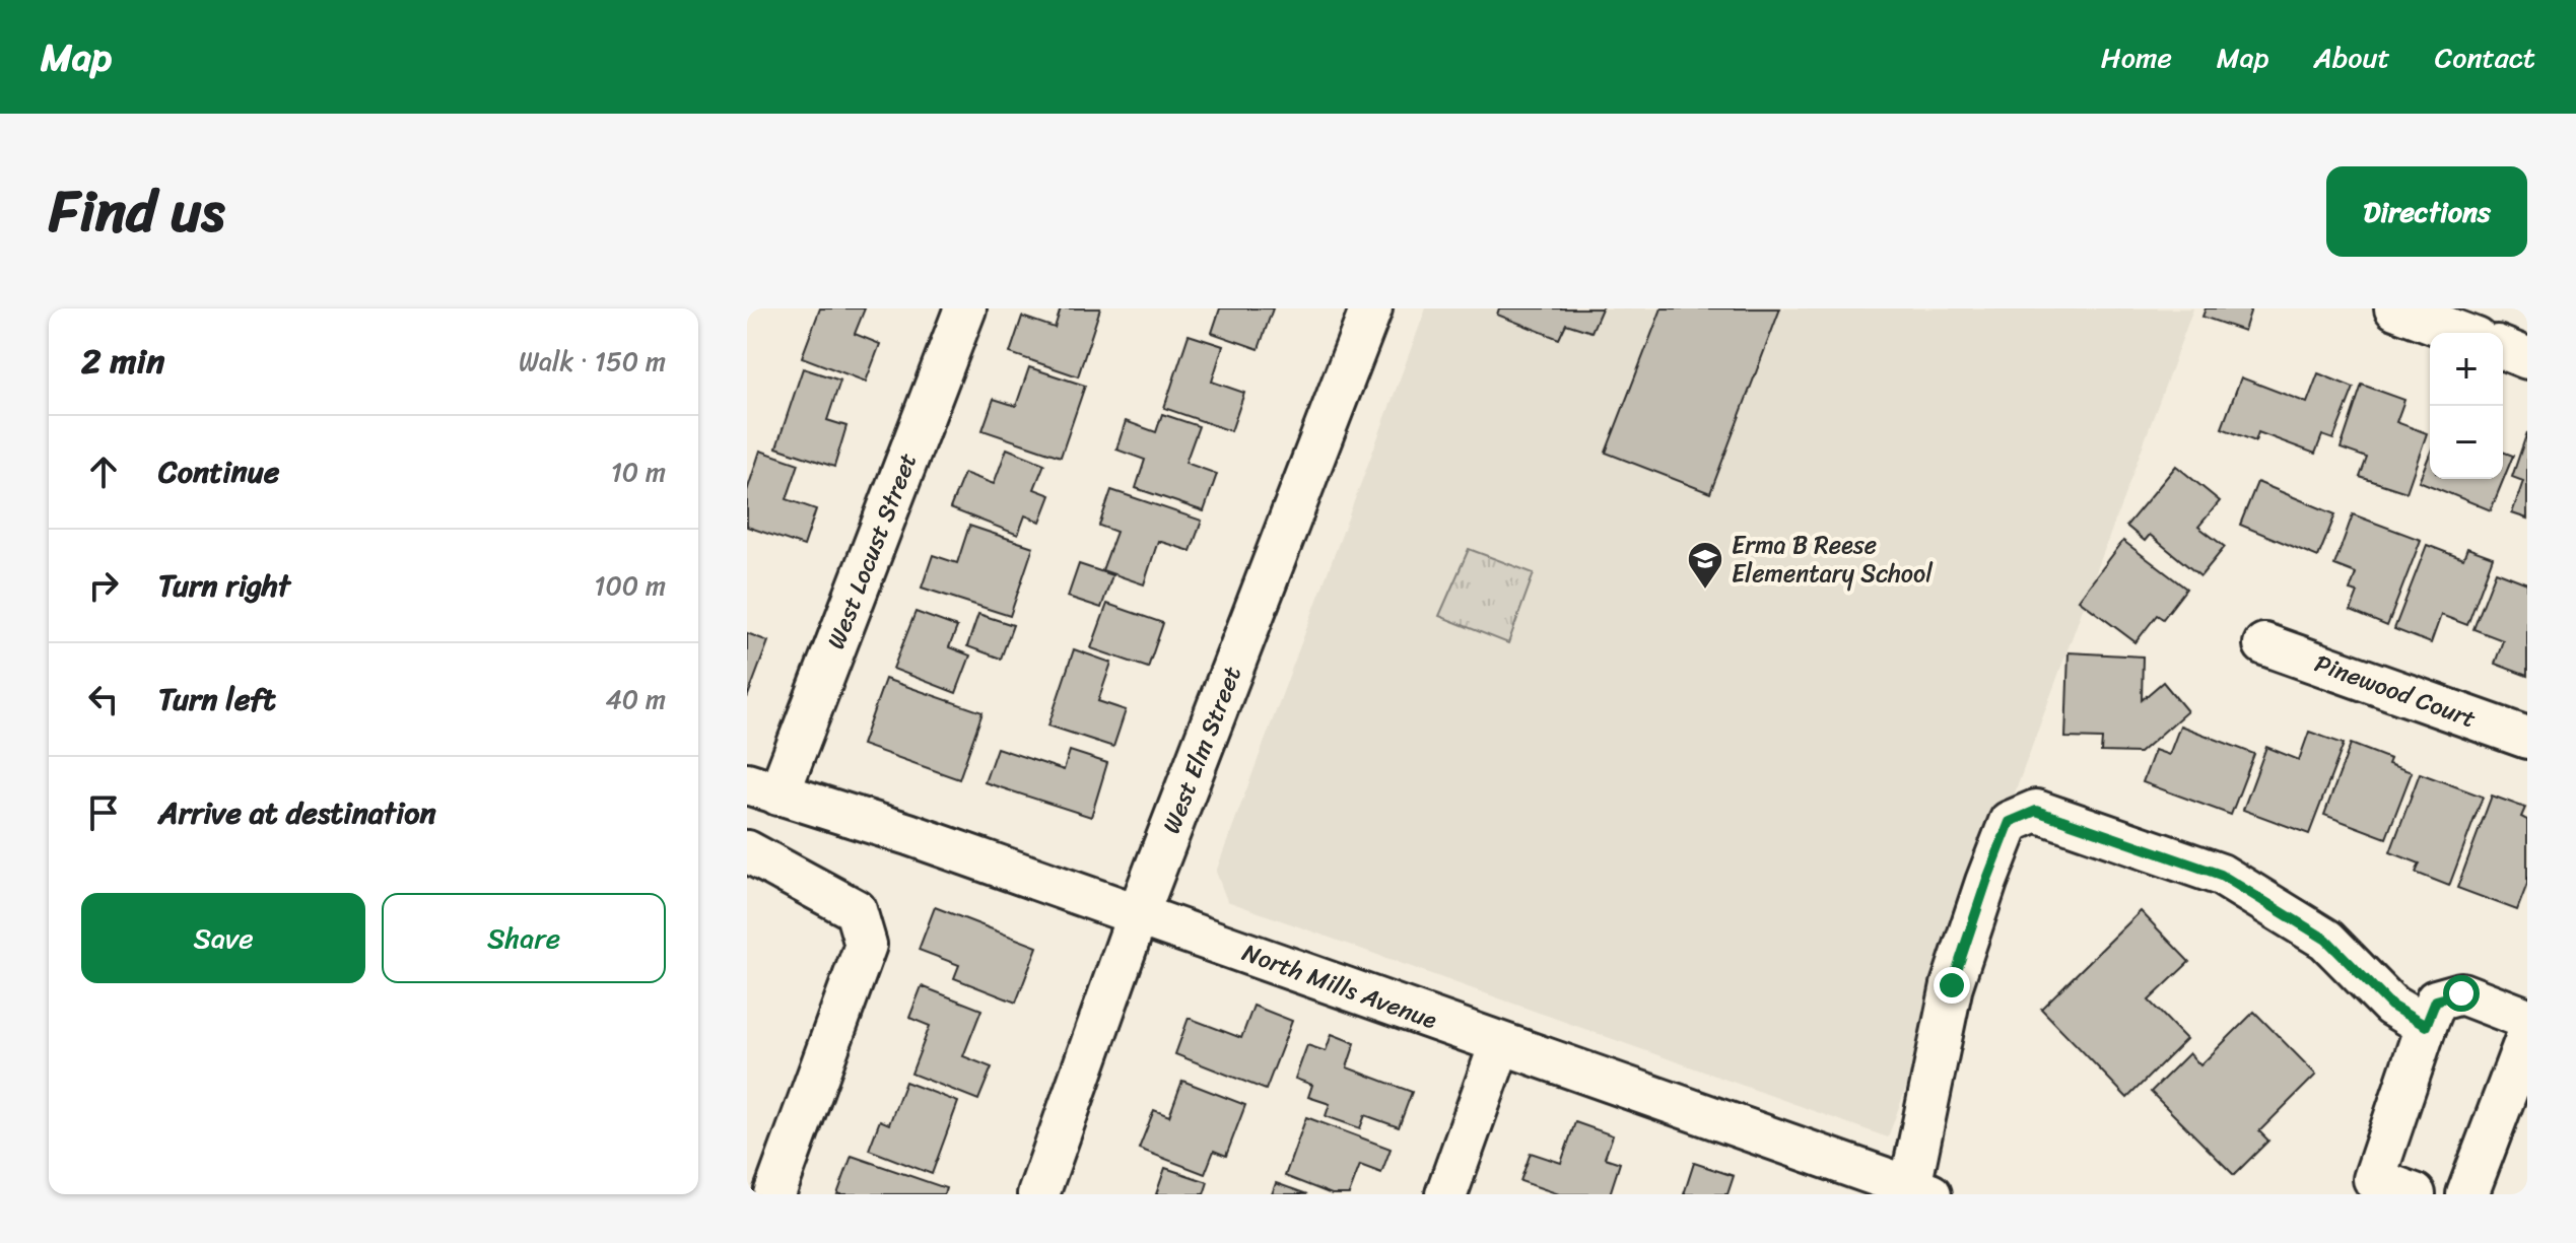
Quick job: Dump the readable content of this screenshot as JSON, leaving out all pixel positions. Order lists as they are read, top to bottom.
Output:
{
  "streets": {
    "street": [
      "West Locust Street",
      "Pinewood Court",
      "West Elm Street",
      "North Mills Avenue"
    ]
  },
  "crossings": [
    ["West Locust Street", "North Mills Avenue"],
    ["West Elm Street", "North Mills Avenue"]
  ],
  "places": {
    "school or university": ["Erma B Reese Elementary School"]
  },
  "page": {
    "header": "Map",
    "nav": [
      "Home",
      "Map",
      "About",
      "Contact"
    ],
    "title": "Find us",
    "buttons": [
      "Directions",
      ["Save", "Share"]
    ],
    "heading": ["2 min", "Walk · 150 m"],
    "map_buttons": ["+", "−"],
    "list": [
      ["Continue", "10 m"],
      ["Turn right", "100 m"],
      ["Turn left", "40 m"],
      "Arrive at destination"
    ]
  }
}
